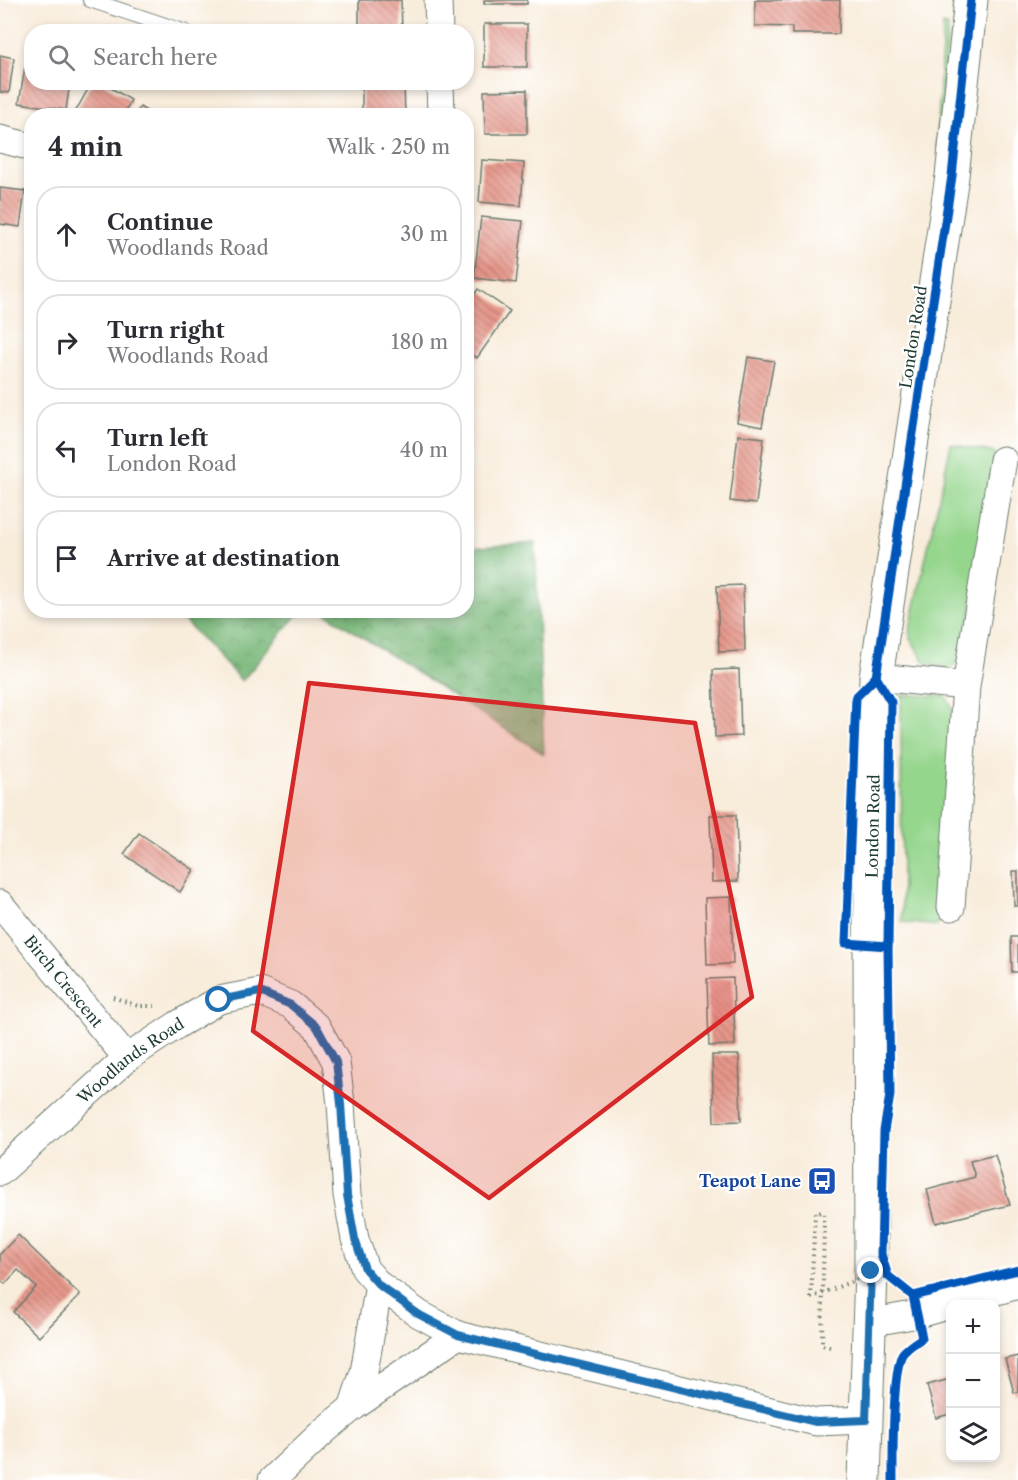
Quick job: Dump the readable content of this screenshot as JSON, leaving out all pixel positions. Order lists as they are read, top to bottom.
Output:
{
  "streets": {
    "main road": ["London Road"],
    "street": ["Birch Crescent", "Woodlands Road"]
  },
  "crossings": [
    ["London Road", "Woodlands Road"],
    ["Birch Crescent", "Woodlands Road"]
  ],
  "places": {
    "bus stop": ["Teapot Lane"]
  },
  "page": {
    "search": "Search here",
    "heading": ["4 min", "Walk · 250 m"],
    "list": [
      ["Continue", "Woodlands Road", "30 m"],
      ["Turn right", "Woodlands Road", "180 m"],
      ["Turn left", "London Road", "40 m"],
      "Arrive at destination"
    ],
    "map_buttons": ["+", "−"]
  }
}
